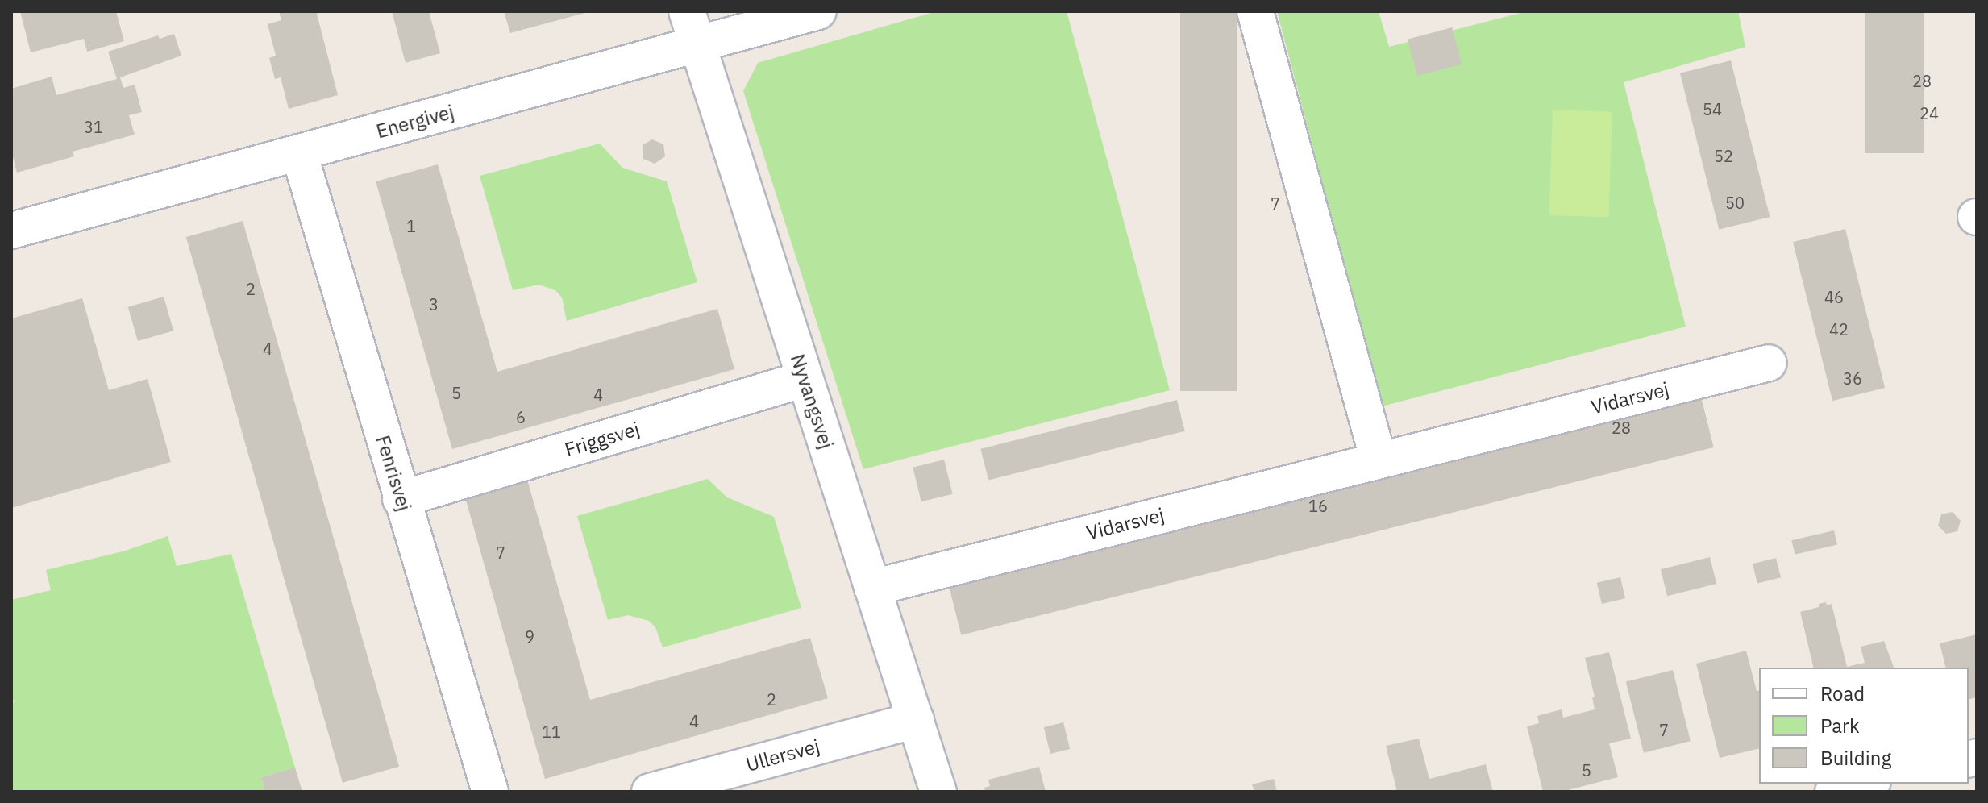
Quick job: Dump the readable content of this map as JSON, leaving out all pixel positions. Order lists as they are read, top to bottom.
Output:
{
  "streets": {
    "street": [
      "Energivej",
      "Vidarsvej",
      "Nyvangsvej",
      "Friggsvej",
      "Fenrisvej",
      "Ullersvej"
    ]
  },
  "crossings": [
    ["Energivej", "Nyvangsvej"],
    ["Energivej", "Fenrisvej"],
    ["Vidarsvej", "Nyvangsvej"],
    ["Nyvangsvej", "Friggsvej"],
    ["Nyvangsvej", "Ullersvej"],
    ["Friggsvej", "Fenrisvej"]
  ],
  "house_numbers": [
    "28",
    "54",
    "24",
    "31",
    "52",
    "50",
    "7",
    "1",
    "2",
    "46",
    "3",
    "42",
    "4",
    "36",
    "5",
    "4",
    "6",
    "28",
    "16",
    "7",
    "9",
    "2",
    "4",
    "7",
    "11",
    "5"
  ],
  "legend": ["Road", "Park", "Building"]
}
